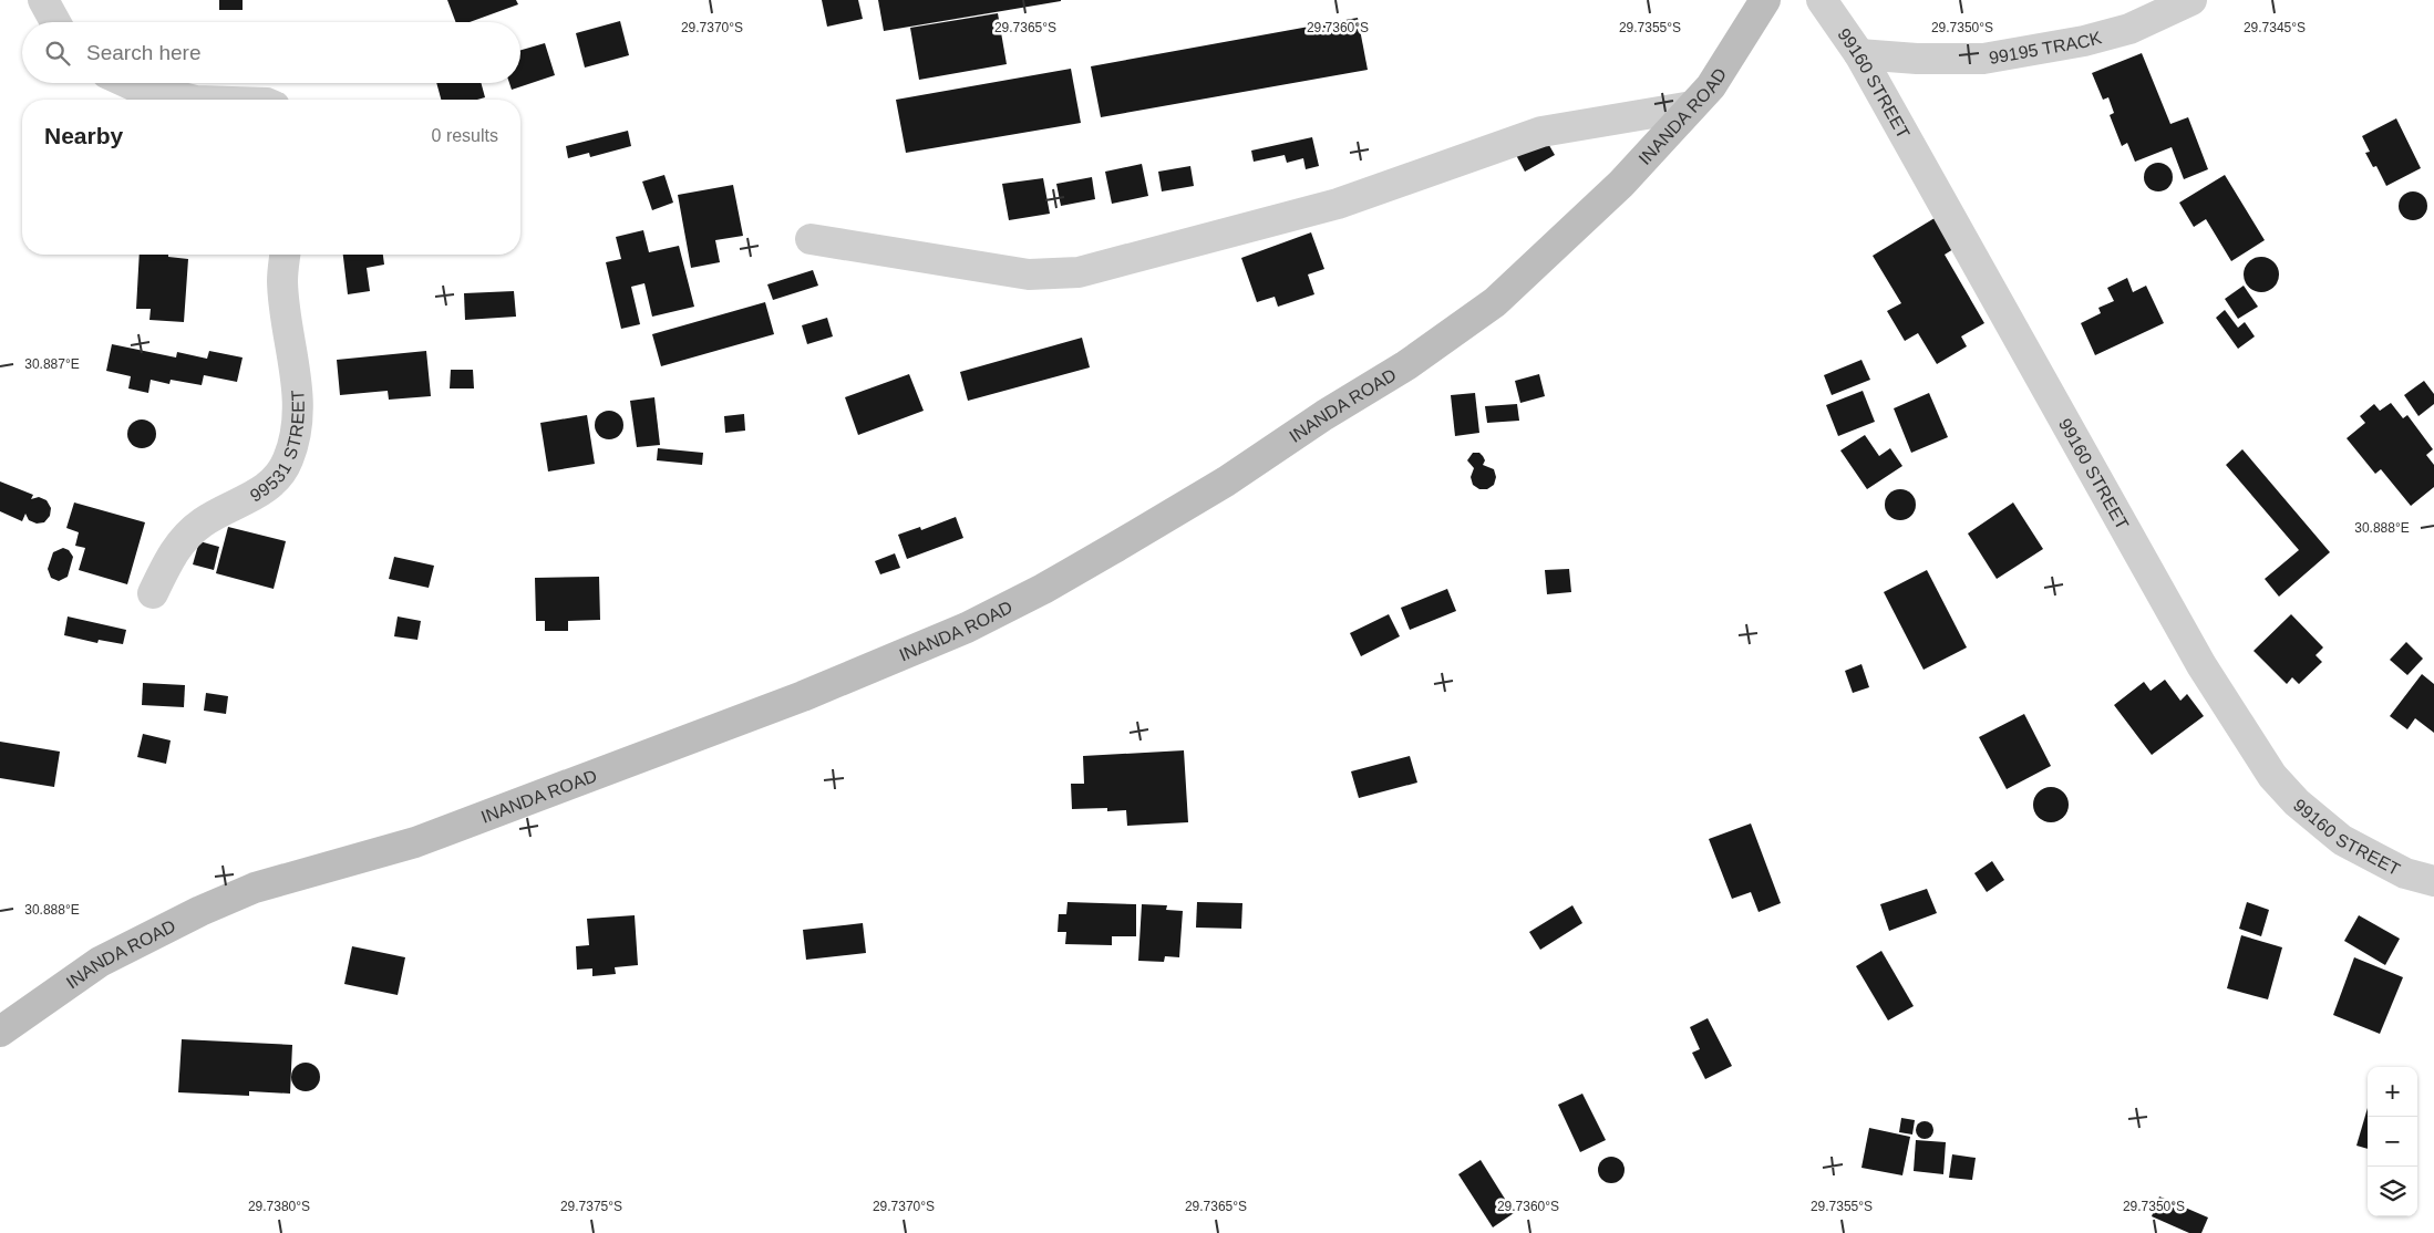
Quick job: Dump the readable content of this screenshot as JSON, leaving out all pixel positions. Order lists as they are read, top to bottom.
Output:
{
  "streets": {
    "street": [
      "99195 TRACK",
      "99160 STREET",
      "INANDA ROAD",
      "99531 STREET"
    ]
  },
  "crossings": [
    ["99195 TRACK", "99160 STREET"]
  ],
  "page": {
    "search": "Search here",
    "heading": ["Nearby", "0 results"],
    "map_buttons": ["+", "−"]
  },
  "coordinates": [
    "29.7360°S",
    "29.7355°S",
    "29.7350°S",
    "29.7370°S",
    "29.7365°S",
    "29.7345°S",
    "30.887°E",
    "30.888°E",
    "29.7380°S",
    "29.7375°S"
  ]
}
